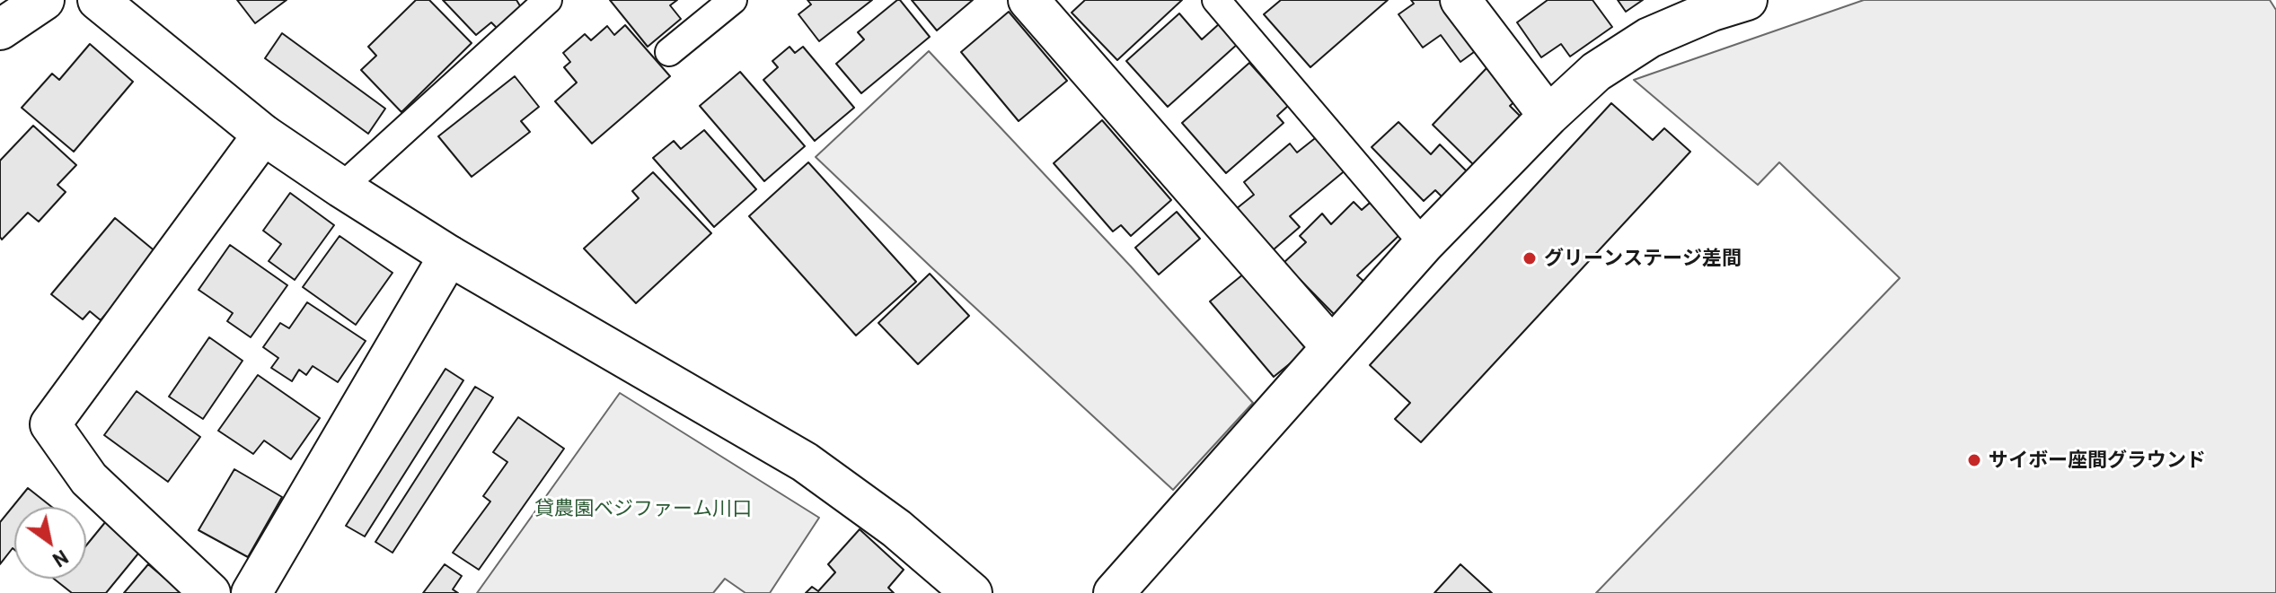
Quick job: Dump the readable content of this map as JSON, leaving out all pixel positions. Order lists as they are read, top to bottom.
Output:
{
  "parks": ["貸農園ベジファーム川口"],
  "places": ["グリーンステージ差間", "サイボー座間グラウンド"],
  "north": "bottom right"
}
